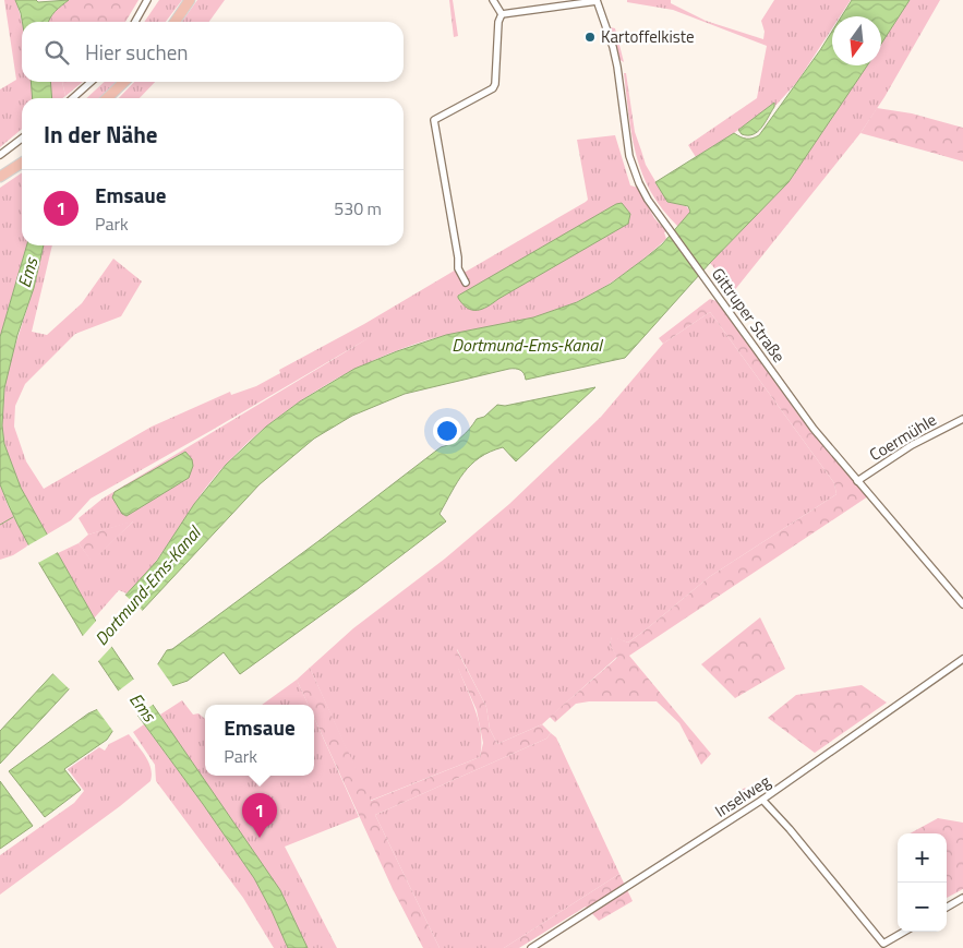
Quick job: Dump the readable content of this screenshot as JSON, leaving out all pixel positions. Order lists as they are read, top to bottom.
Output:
{
  "streets": {
    "street": ["Gittruper Straße", "Coermühle", "Inselweg"]
  },
  "crossings": [
    ["Gittruper Straße", "Coermühle"]
  ],
  "water": ["Ems", "Dortmund-Ems-Kanal"],
  "places": ["Kartoffelkiste"],
  "north": "bottom",
  "page": {
    "search": "Hier suchen",
    "heading": "In der Nähe",
    "list": [
      {
        "mark": "1",
        "name": "Emsaue",
        "note": "Park",
        "value": "530 m"
      }
    ],
    "popup": ["Emsaue", "Park"],
    "pins": "1",
    "map_buttons": ["+", "−"]
  }
}
